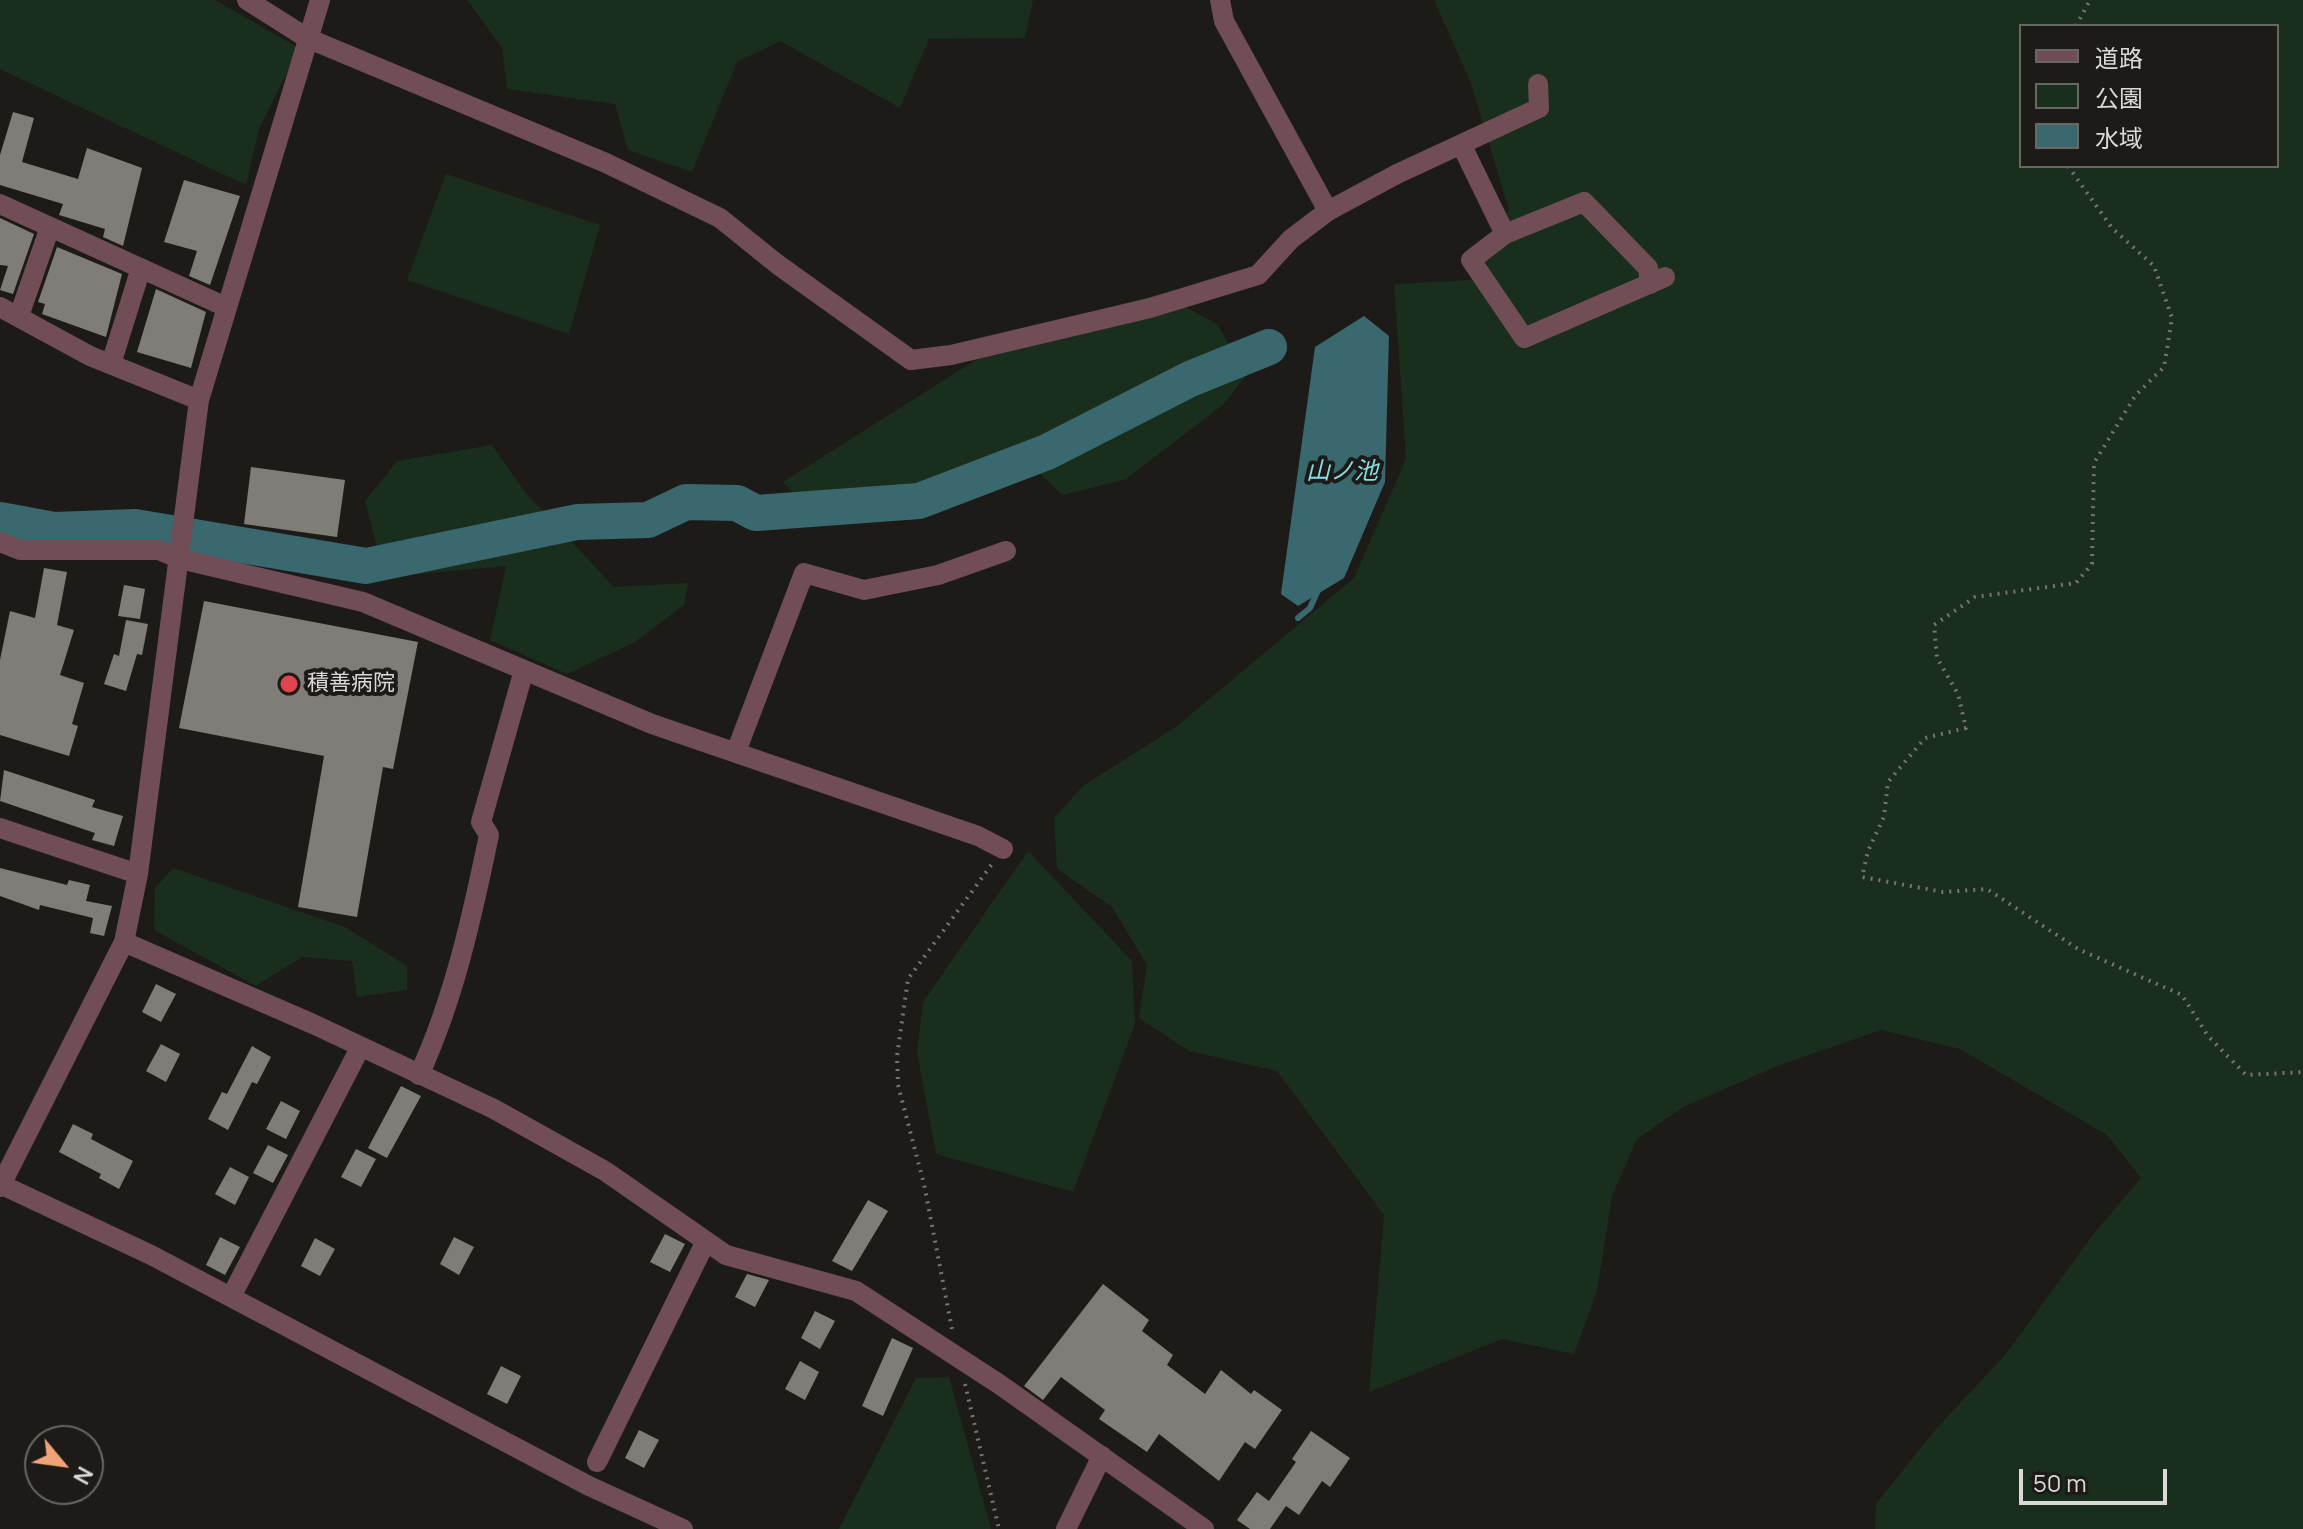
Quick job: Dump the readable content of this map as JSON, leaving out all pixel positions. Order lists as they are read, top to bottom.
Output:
{
  "water": ["山ノ池"],
  "places": ["積善病院"],
  "legend": ["道路", "公園", "水域"],
  "scale_bar": "50 m",
  "north": "bottom right"
}
